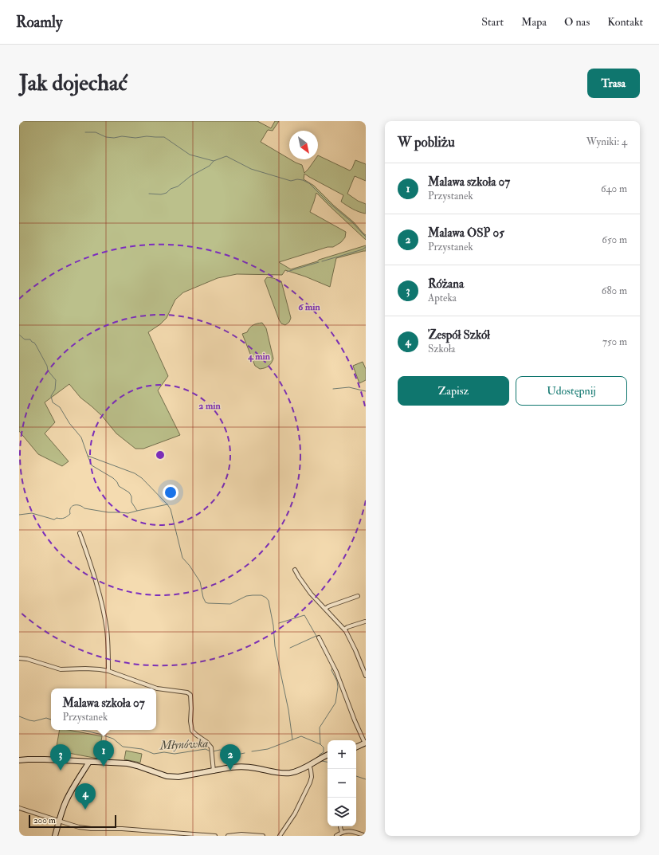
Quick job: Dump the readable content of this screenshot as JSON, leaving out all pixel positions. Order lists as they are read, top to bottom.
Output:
{
  "water": ["Młynówka"],
  "scale_bar": "200 m",
  "north": "bottom right",
  "page": {
    "header": "Roamly",
    "nav": [
      "Start",
      "Mapa",
      "O nas",
      "Kontakt"
    ],
    "buttons": [
      "Trasa",
      ["Zapisz", "Udostępnij"]
    ],
    "title": "Jak dojechać",
    "heading": ["W pobliżu", "Wyniki: 4"],
    "list": [
      {
        "mark": "1",
        "name": "Malawa szkoła 07",
        "note": "Przystanek",
        "value": "640 m"
      },
      {
        "mark": "2",
        "name": "Malawa OSP 05",
        "note": "Przystanek",
        "value": "650 m"
      },
      {
        "mark": "3",
        "name": "Różana",
        "note": "Apteka",
        "value": "680 m"
      },
      {
        "mark": "4",
        "name": "Zespół Szkół",
        "note": "Szkoła",
        "value": "750 m"
      }
    ],
    "popup": ["Malawa szkoła 07", "Przystanek"],
    "map_buttons": ["+", "−"],
    "pins": [
      "1",
      "2",
      "3",
      "4"
    ],
    "scale": "200 m"
  },
  "rings": ["6 min", "4 min", "2 min"]
}
